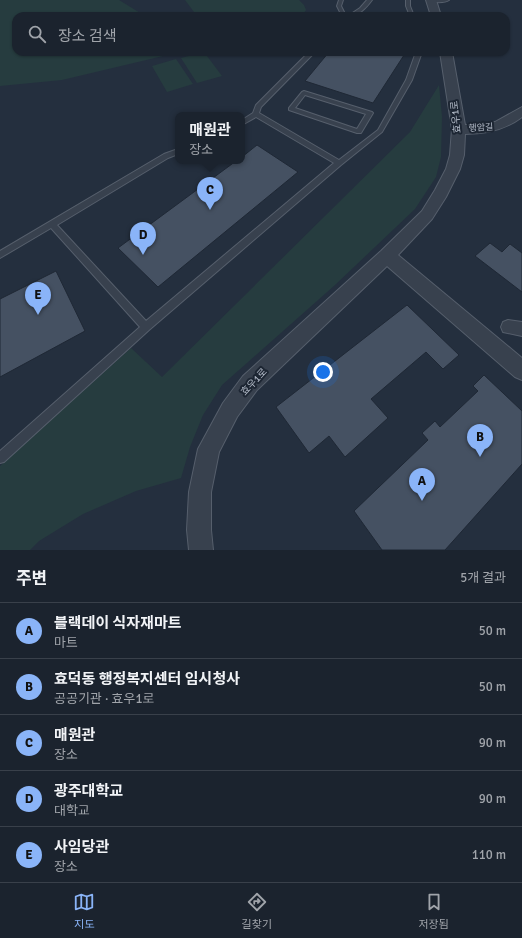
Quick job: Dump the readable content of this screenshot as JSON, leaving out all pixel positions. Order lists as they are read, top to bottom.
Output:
{
  "streets": {
    "street": ["효우1로", "행암길"]
  },
  "crossings": [
    ["효우1로", "행암길"]
  ],
  "page": {
    "search": "장소 검색",
    "popup": ["매원관", "장소"],
    "pins": [
      "C",
      "D",
      "E",
      "B",
      "A"
    ],
    "heading": ["주변", "5개 결과"],
    "list": [
      {
        "mark": "A",
        "name": "블랙데이 식자재마트",
        "note": "마트",
        "value": "50 m"
      },
      {
        "mark": "B",
        "name": "효덕동 행정복지센터 임시청사",
        "note": "공공기관 · 효우1로",
        "value": "50 m"
      },
      {
        "mark": "C",
        "name": "매원관",
        "note": "장소",
        "value": "90 m"
      },
      {
        "mark": "D",
        "name": "광주대학교",
        "note": "대학교",
        "value": "90 m"
      },
      {
        "mark": "E",
        "name": "사임당관",
        "note": "장소",
        "value": "110 m"
      }
    ],
    "nav": ["지도", "길찾기", "저장됨"]
  }
}
